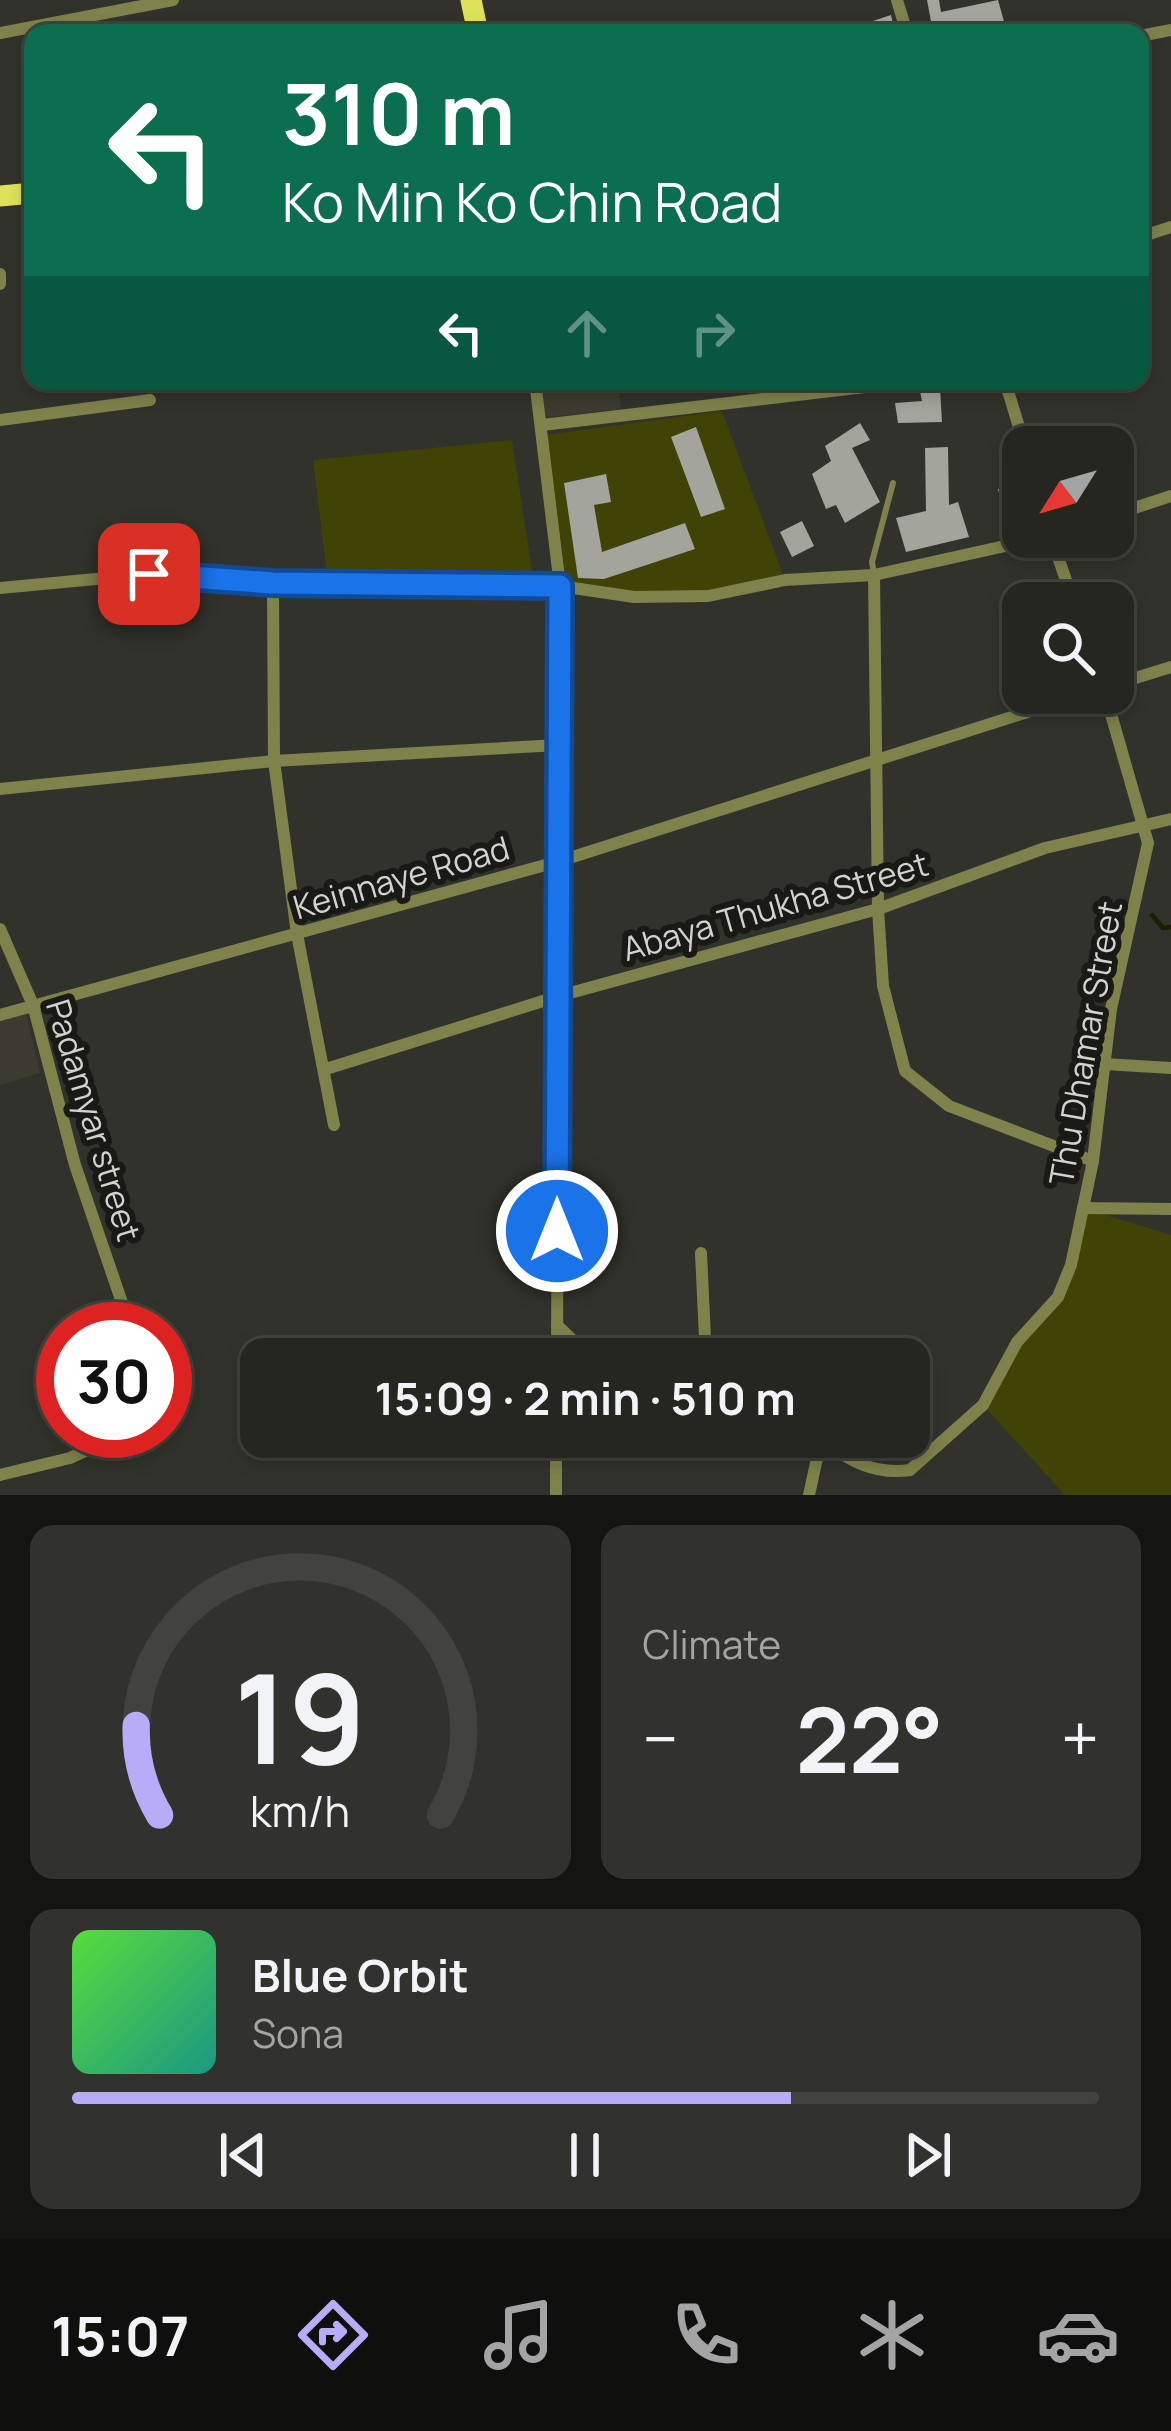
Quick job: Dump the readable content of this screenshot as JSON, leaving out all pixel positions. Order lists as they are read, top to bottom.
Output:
{
  "streets": {
    "street": [
      "Keinnaye Road",
      "Abaya Thukha Street",
      "Thu Dhamar Street",
      "Padamyar street"
    ]
  },
  "crossings": [
    ["Keinnaye Road", "Padamyar street"],
    ["Abaya Thukha Street", "Thu Dhamar Street"]
  ],
  "north": "bottom left",
  "page": {
    "turn": ["310 m", "Ko Min Ko Chin Road"],
    "limit": "30",
    "trip": "15:09 · 2 min · 510 m",
    "tile": "Climate",
    "heat": ["−", "22°", "+"],
    "song": ["Blue Orbit", "Sona"],
    "tabs": "15:07",
    "gauge": ["19", "km/h"]
  }
}
